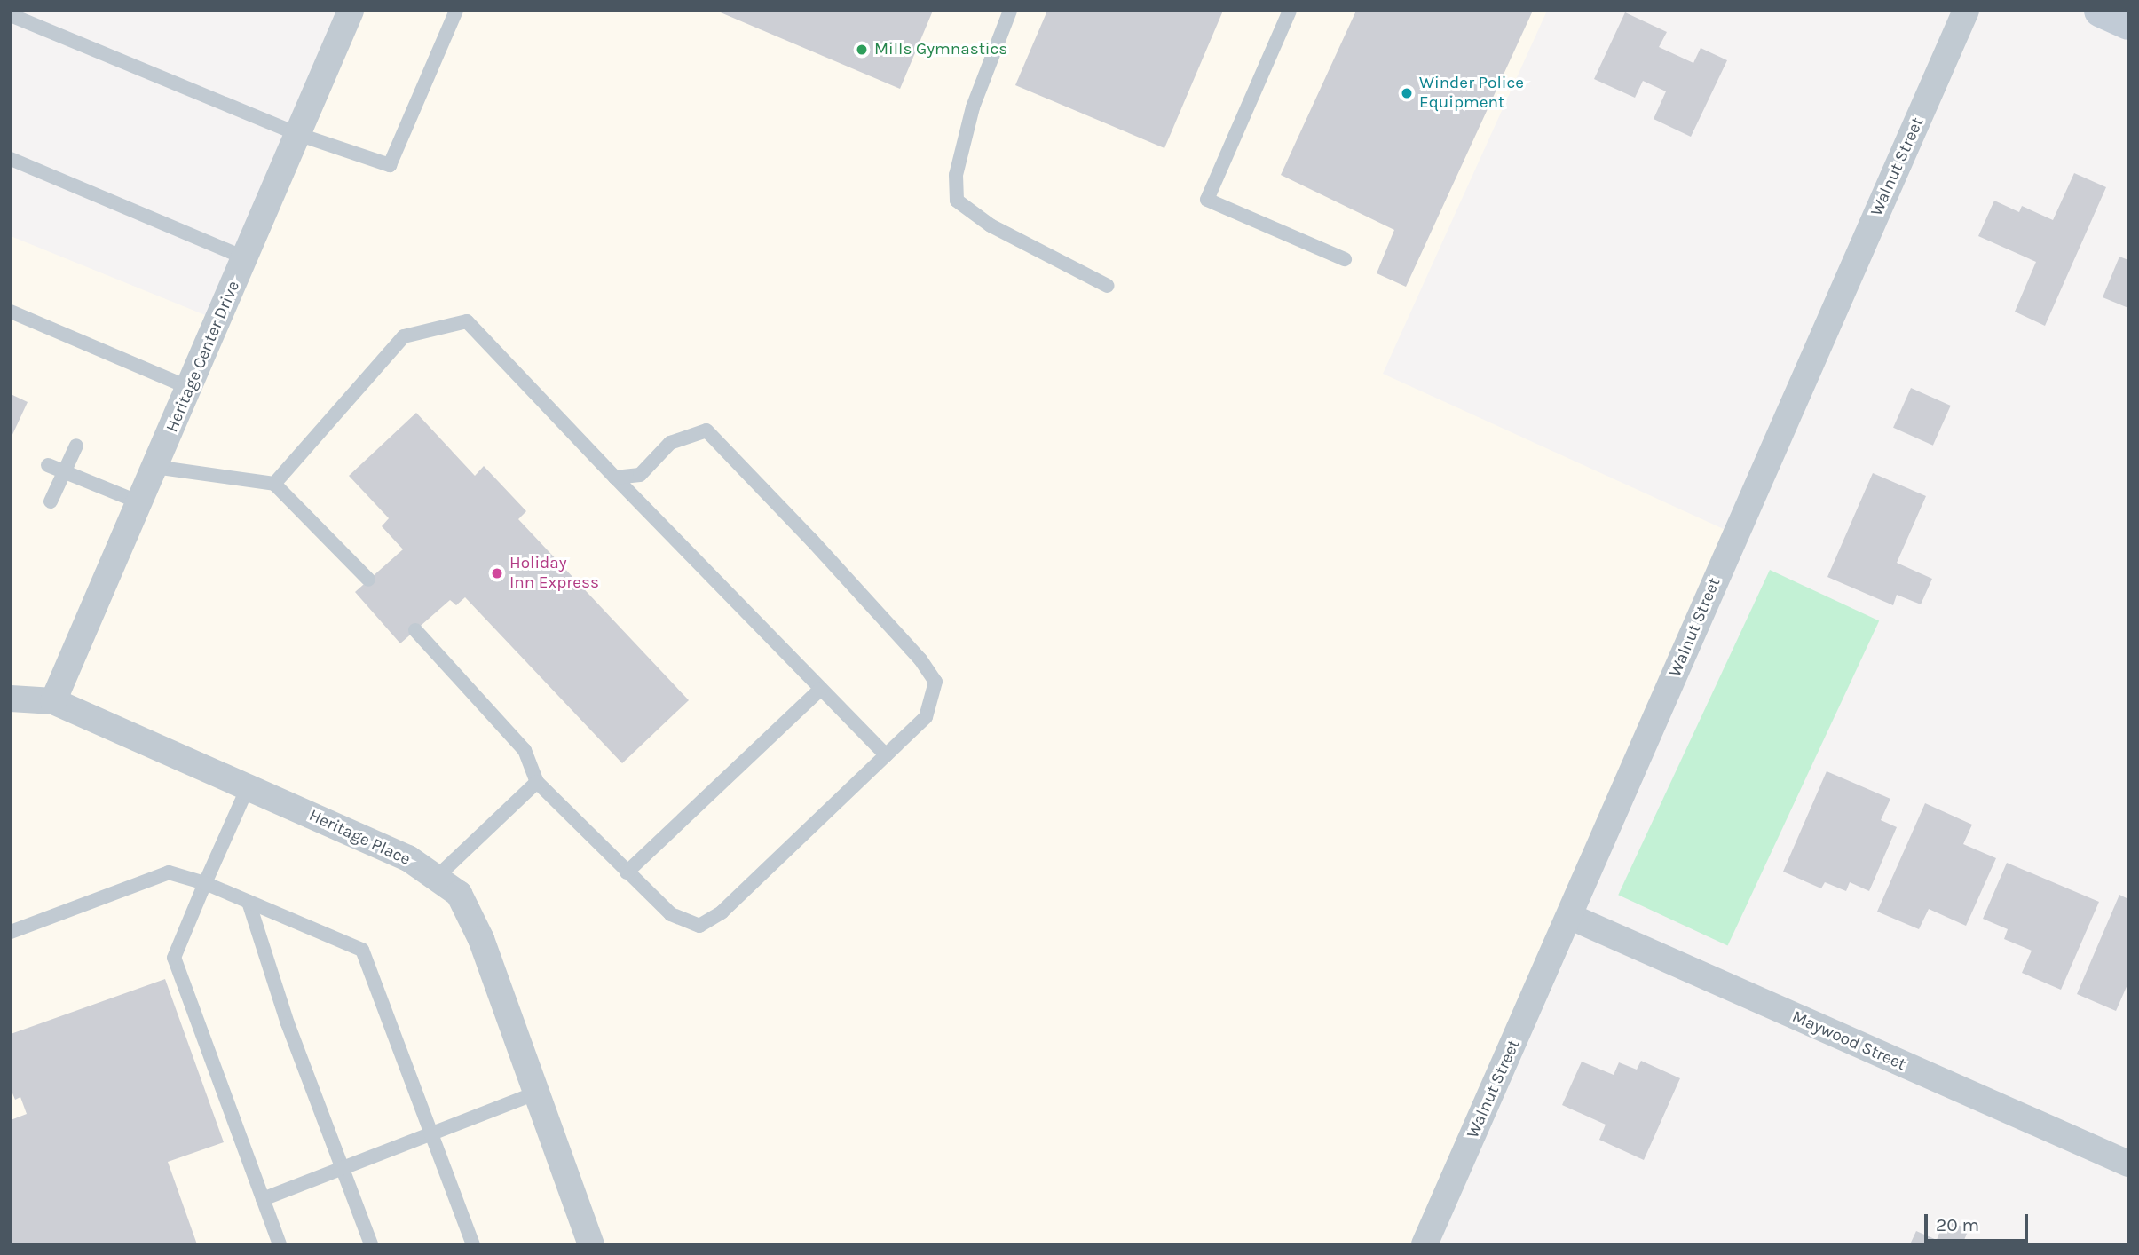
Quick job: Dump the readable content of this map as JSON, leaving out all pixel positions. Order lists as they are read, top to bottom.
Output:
{
  "streets": {
    "street": [
      "Walnut Street",
      "Heritage Center Drive",
      "Heritage Place",
      "Maywood Street"
    ]
  },
  "crossings": [
    ["Walnut Street", "Maywood Street"],
    ["Heritage Center Drive", "Heritage Place"]
  ],
  "places": ["Mills Gymnastics", "Winder Police Equipment", "Holiday Inn Express"],
  "scale_bar": "20 m"
}
